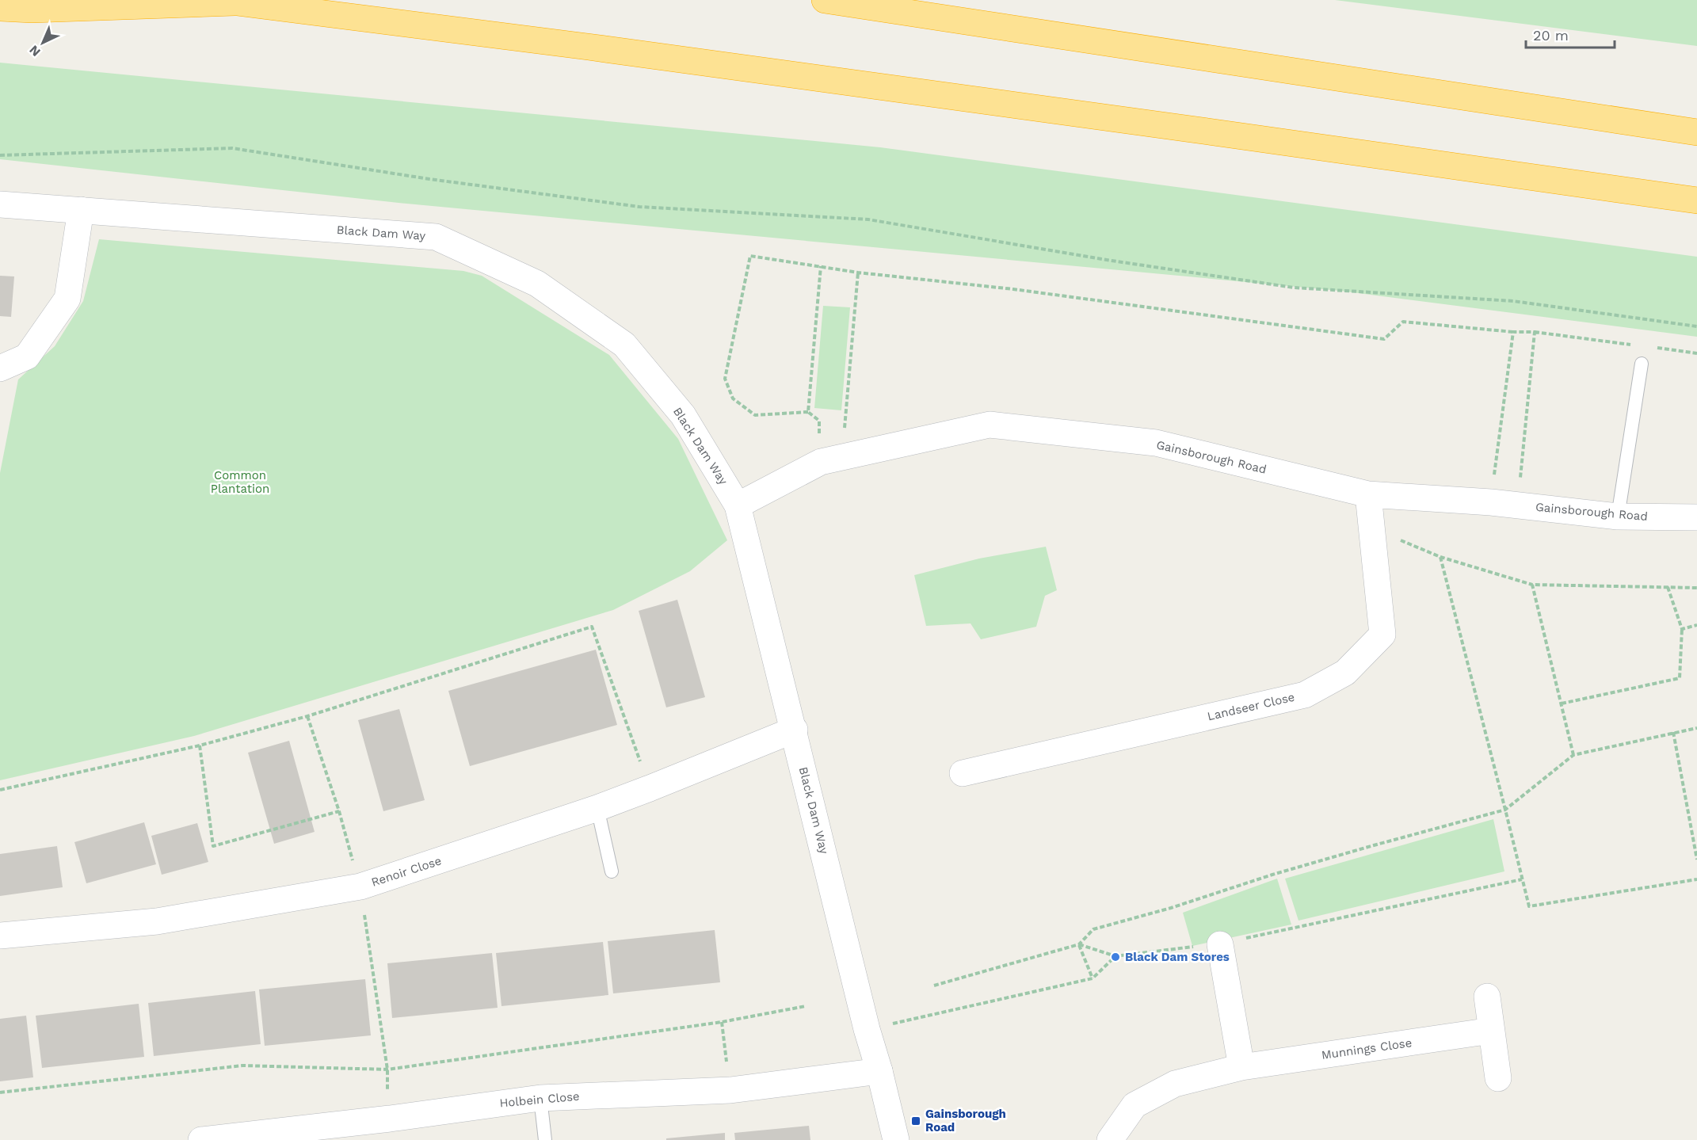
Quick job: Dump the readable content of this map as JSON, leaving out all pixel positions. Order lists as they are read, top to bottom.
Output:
{
  "streets": {
    "street": [
      "Black Dam Way",
      "Gainsborough Road",
      "Landseer Close",
      "Renoir Close",
      "Munnings Close",
      "Holbein Close"
    ]
  },
  "crossings": [
    ["Black Dam Way", "Gainsborough Road"],
    ["Black Dam Way", "Renoir Close"],
    ["Black Dam Way", "Holbein Close"],
    ["Gainsborough Road", "Landseer Close"]
  ],
  "parks": ["Common Plantation"],
  "places": {
    "other": ["Black Dam Stores"],
    "transit": ["Gainsborough Road"]
  },
  "scale_bar": "20 m",
  "north": "bottom left"
}
